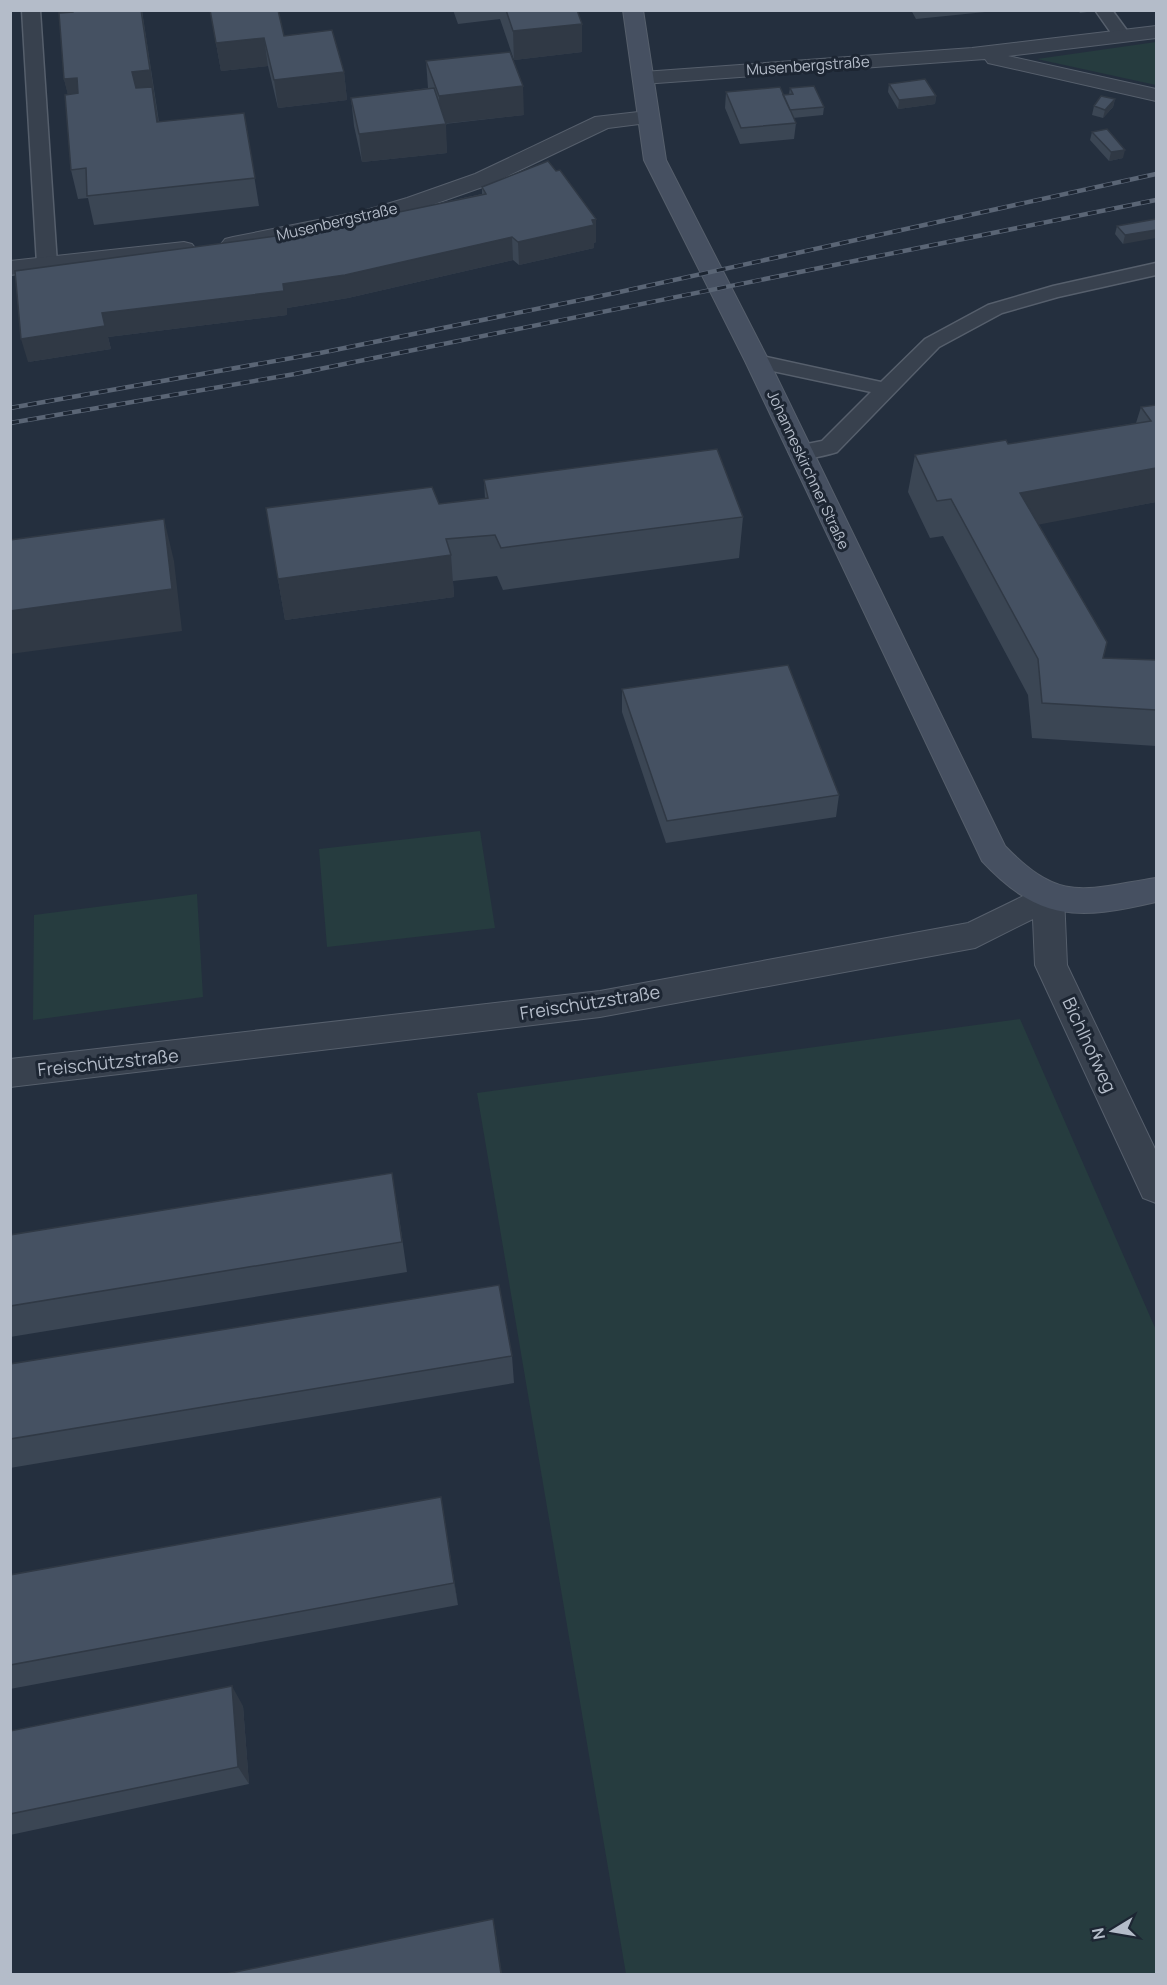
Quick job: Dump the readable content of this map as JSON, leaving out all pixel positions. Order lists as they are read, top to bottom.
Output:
{
  "streets": {
    "street": [
      "Musenbergstraße",
      "Johanneskirchner Straße",
      "Freischützstraße",
      "Bichlhofweg"
    ]
  },
  "crossings": [
    ["Musenbergstraße", "Johanneskirchner Straße"],
    ["Johanneskirchner Straße", "Freischützstraße"],
    ["Johanneskirchner Straße", "Bichlhofweg"],
    ["Freischützstraße", "Bichlhofweg"]
  ],
  "north": "left"
}
